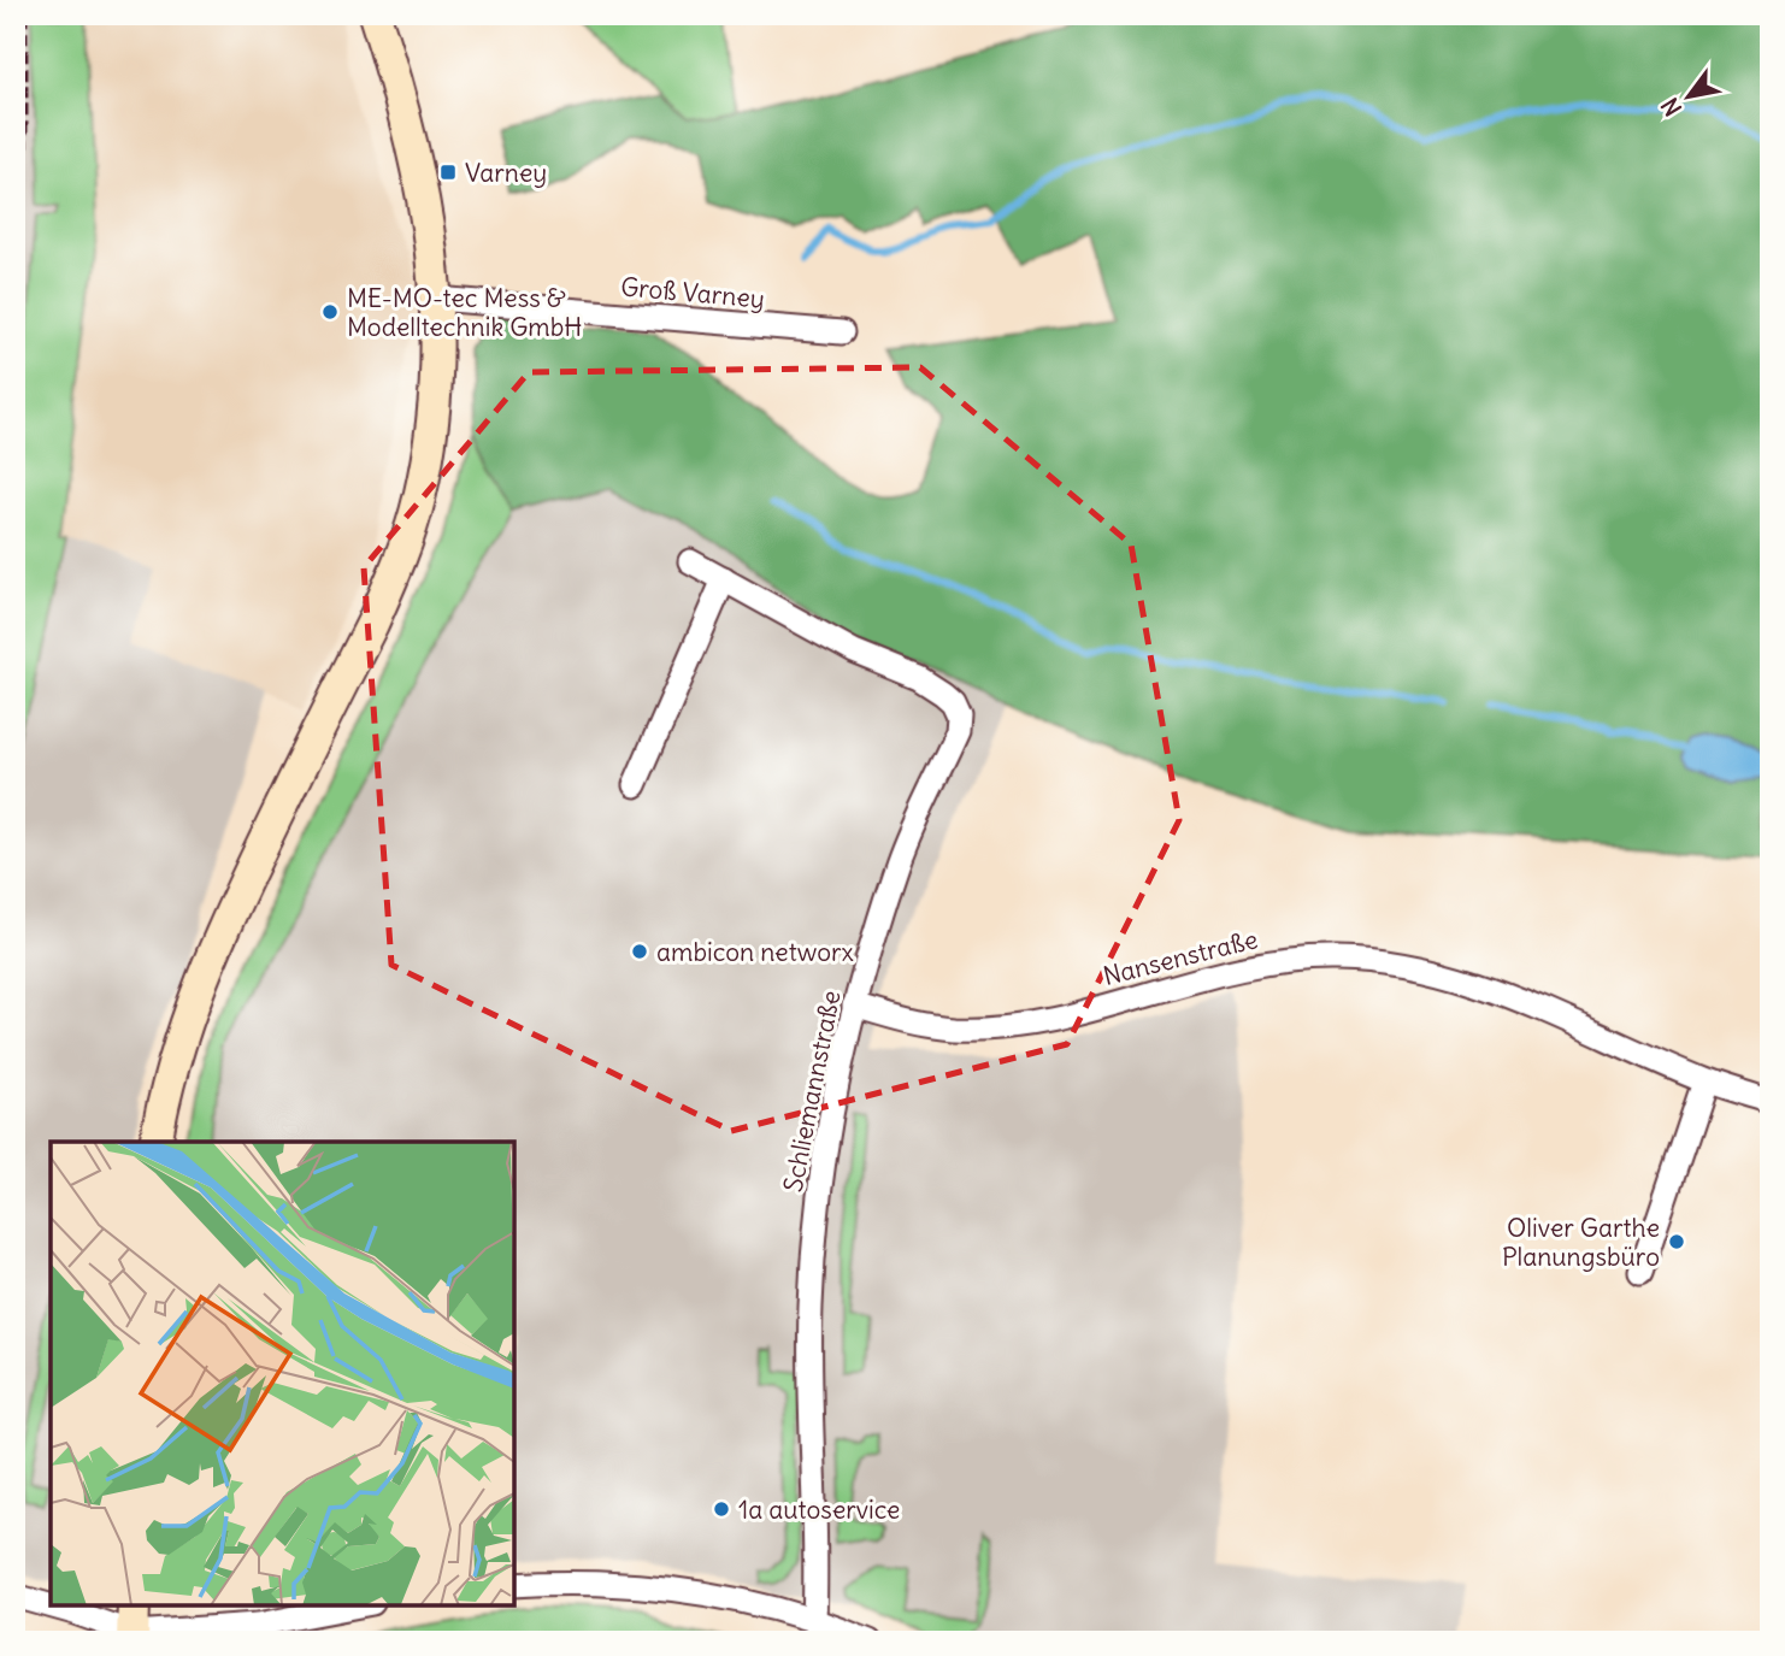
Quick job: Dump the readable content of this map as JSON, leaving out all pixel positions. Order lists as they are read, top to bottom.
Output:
{
  "streets": {
    "street": ["Groß Varney", "Nansenstraße", "Schliemannstraße"]
  },
  "crossings": [
    ["Nansenstraße", "Schliemannstraße"]
  ],
  "places": {
    "transit": ["Varney"],
    "other": [
      "ME-MO-tec Mess & Modelltechnik GmbH",
      "ambicon networx",
      "Oliver Garthe Planungsbüro",
      "1a autoservice"
    ]
  },
  "north": "bottom left"
}
